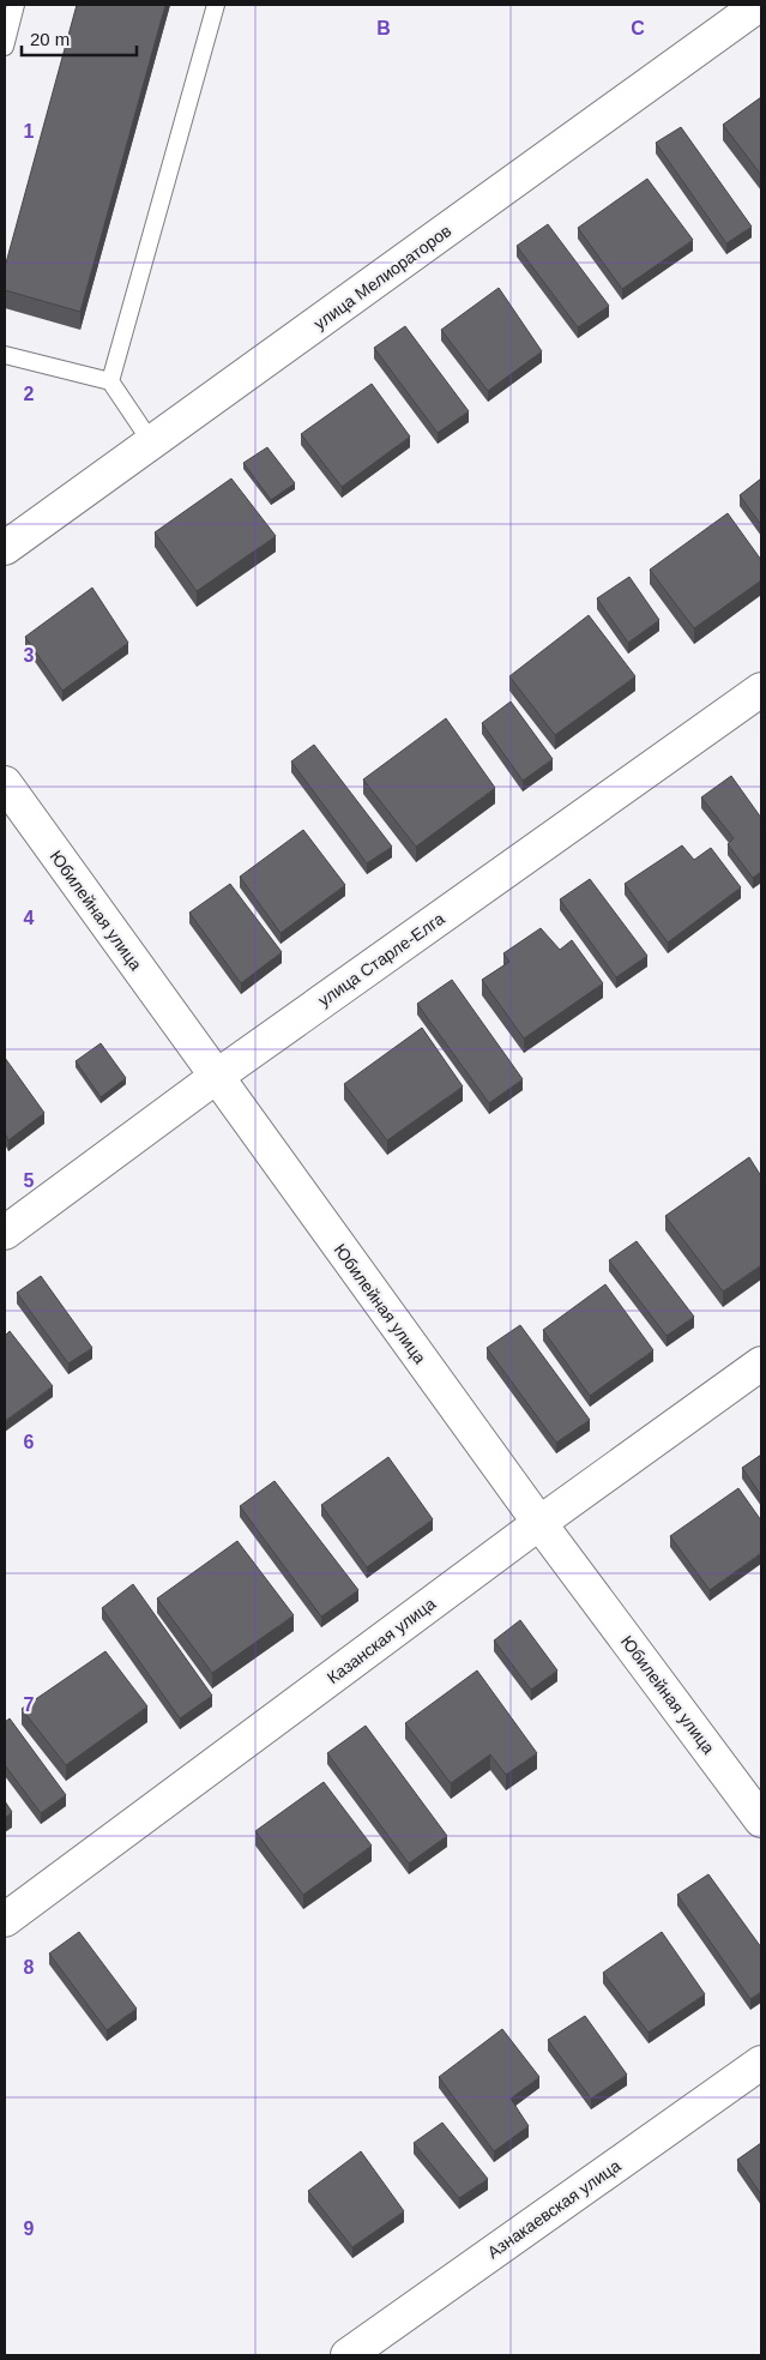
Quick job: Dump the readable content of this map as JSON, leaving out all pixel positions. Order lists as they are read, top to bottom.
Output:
{
  "streets": {
    "street": [
      "улица Мелиораторов",
      "Юбилейная улица",
      "улица Старле-Елга",
      "Казанская улица",
      "Азнакаевская улица"
    ]
  },
  "crossings": [
    ["Юбилейная улица", "улица Старле-Елга"],
    ["Юбилейная улица", "Казанская улица"]
  ],
  "scale_bar": "20 m",
  "grid": {
    "columns": ["B", "C"],
    "rows": [
      "1",
      "2",
      "3",
      "4",
      "5",
      "6",
      "7",
      "8",
      "9"
    ]
  }
}
